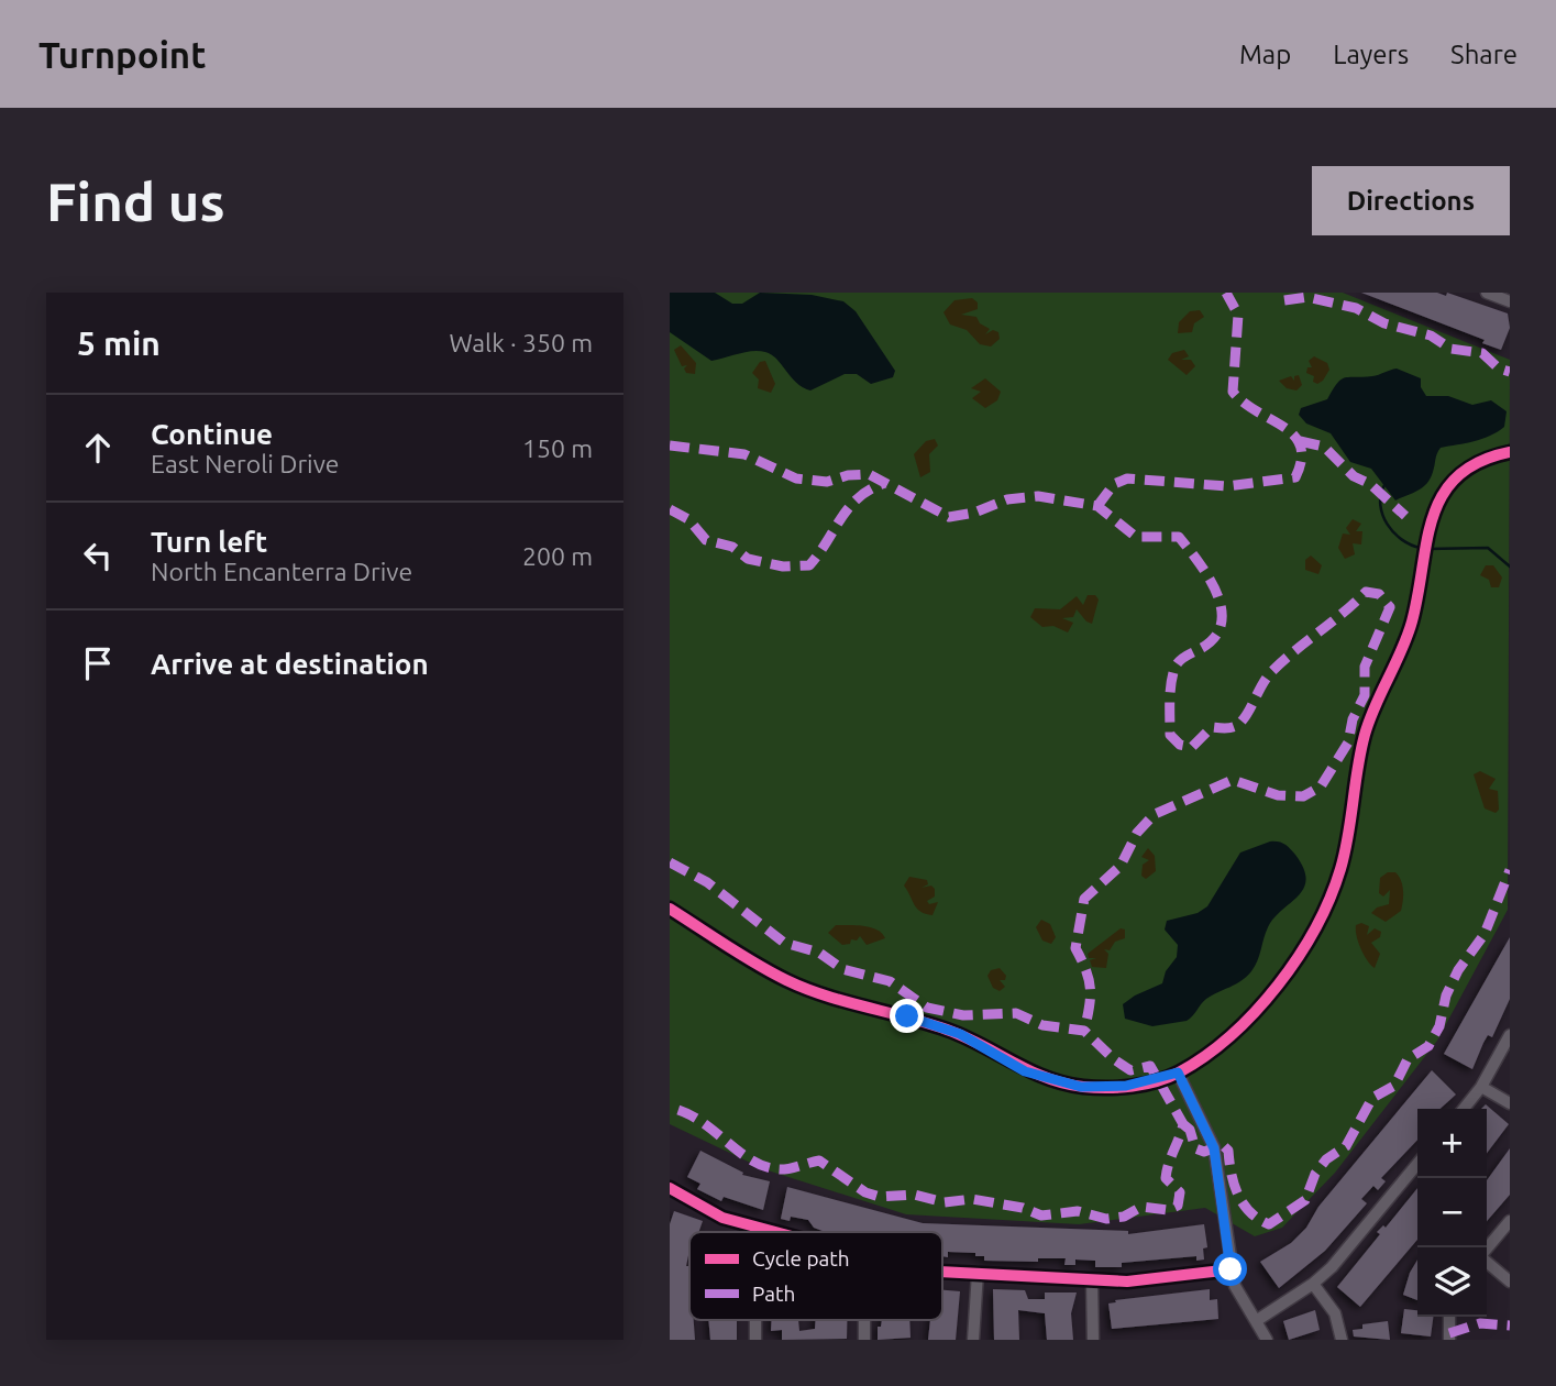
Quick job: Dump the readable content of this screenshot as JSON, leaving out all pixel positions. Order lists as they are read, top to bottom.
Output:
{
  "legend": ["Cycle path", "Path"],
  "page": {
    "header": "Turnpoint",
    "nav": ["Map", "Layers", "Share"],
    "buttons": "Directions",
    "title": "Find us",
    "heading": ["5 min", "Walk · 350 m"],
    "list": [
      ["Continue", "East Neroli Drive", "150 m"],
      ["Turn left", "North Encanterra Drive", "200 m"],
      "Arrive at destination"
    ],
    "map_buttons": ["+", "−"]
  }
}
